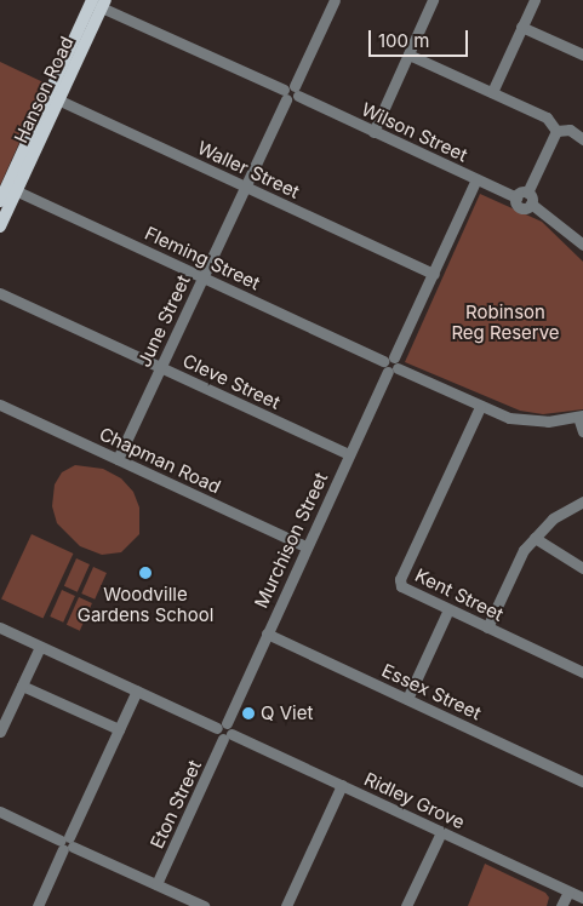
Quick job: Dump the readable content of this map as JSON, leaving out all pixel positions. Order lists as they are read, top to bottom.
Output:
{
  "streets": {
    "main road": ["Hanson Road"],
    "street": [
      "Wilson Street",
      "Waller Street",
      "Fleming Street",
      "June Street",
      "Cleve Street",
      "Chapman Road",
      "Murchison Street",
      "Kent Street",
      "Essex Street",
      "Ridley Grove",
      "Eton Street"
    ]
  },
  "crossings": [
    ["Hanson Road", "Waller Street"],
    ["Hanson Road", "Fleming Street"],
    ["Wilson Street", "Murchison Street"],
    ["Waller Street", "June Street"],
    ["Waller Street", "Murchison Street"],
    ["Fleming Street", "June Street"],
    ["Fleming Street", "Murchison Street"],
    ["Fleming Street", "Kent Street"],
    ["June Street", "Cleve Street"],
    ["June Street", "Chapman Road"],
    ["Cleve Street", "Murchison Street"],
    ["Chapman Road", "Murchison Street"],
    ["Murchison Street", "Essex Street"],
    ["Murchison Street", "Ridley Grove"],
    ["Murchison Street", "Eton Street"],
    ["Ridley Grove", "Eton Street"]
  ],
  "parks": ["Robinson Reg Reserve"],
  "places": ["Woodville Gardens School", "Q Viet"],
  "scale_bar": "100 m"
}
